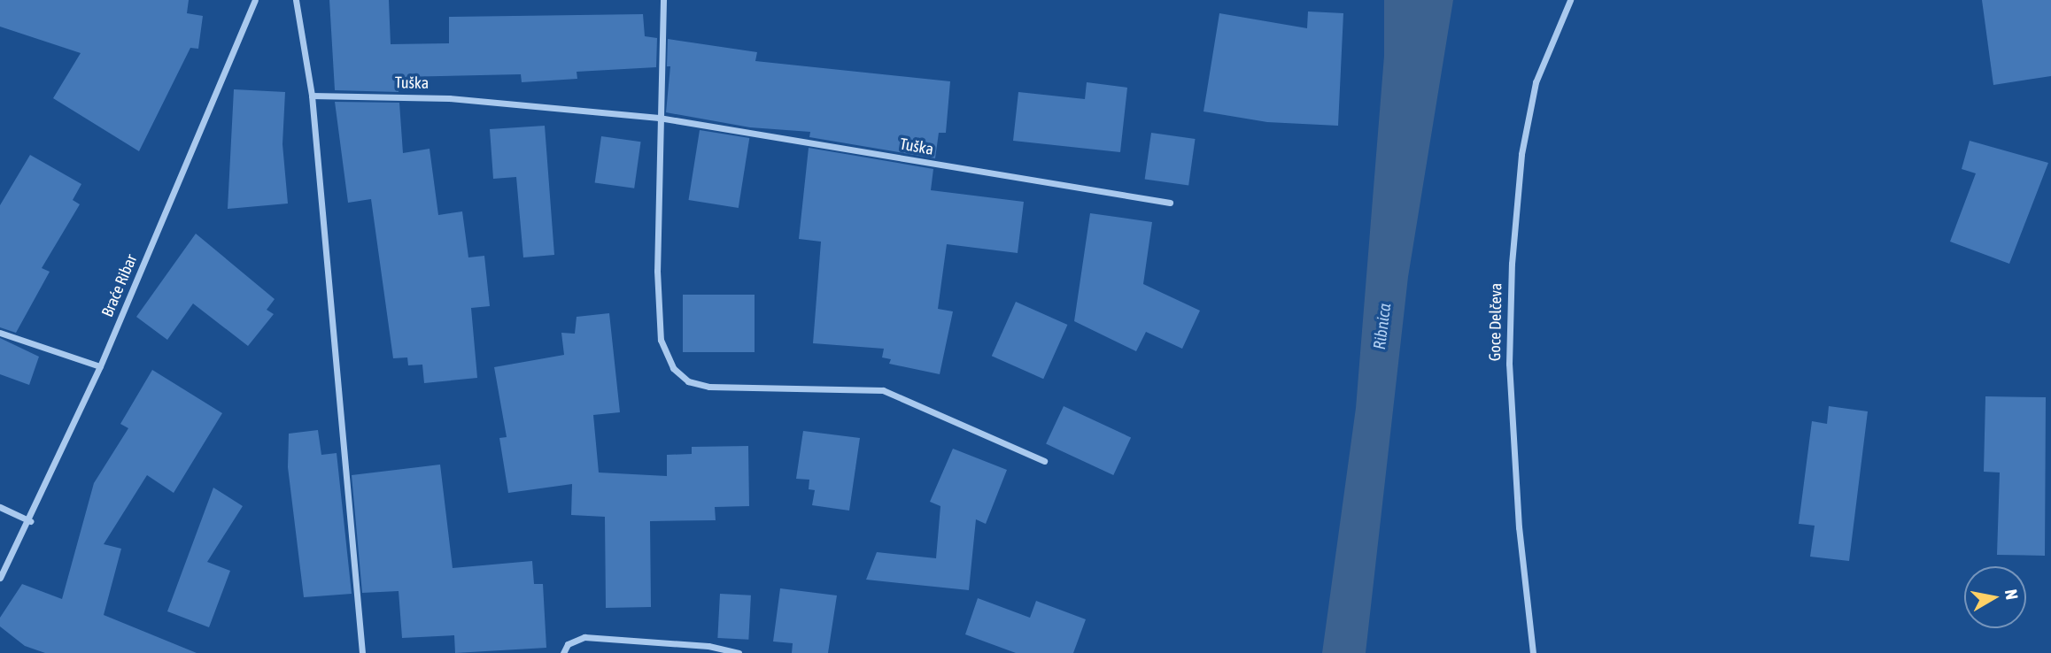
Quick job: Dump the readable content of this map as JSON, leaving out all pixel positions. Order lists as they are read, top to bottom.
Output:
{
  "streets": {
    "street": ["Tuška", "Braće Ribar", "Goce Delčeva"]
  },
  "water": ["Ribnica"],
  "north": "right"
}
